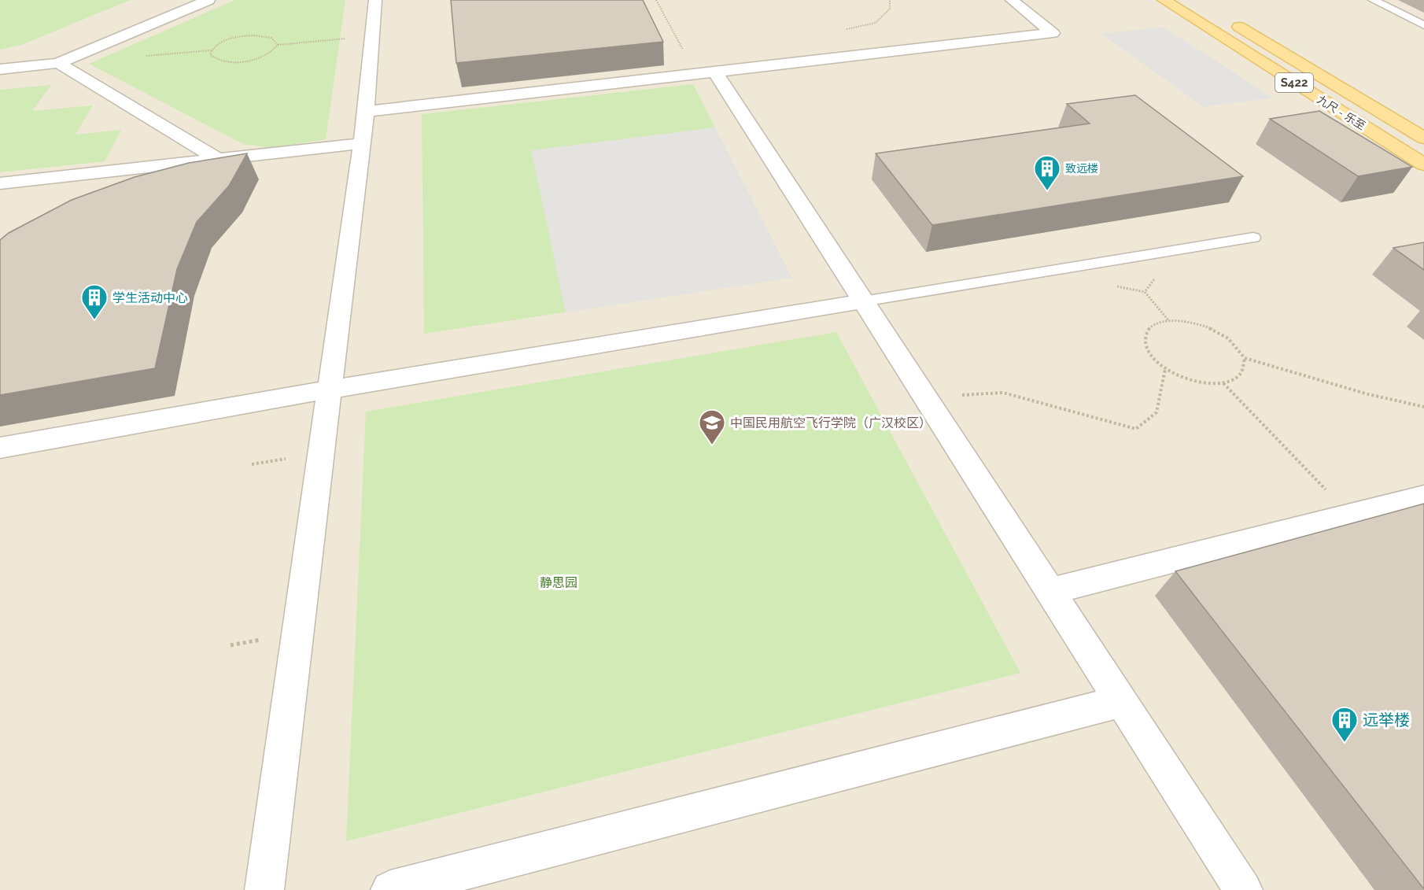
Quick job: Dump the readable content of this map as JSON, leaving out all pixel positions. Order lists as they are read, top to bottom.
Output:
{
  "streets": {
    "main road": ["S422", "九尺 - 乐至"]
  },
  "parks": ["静思园"],
  "places": {
    "building": ["致远楼", "学生活动中心", "远举楼"],
    "school or university": ["中国民用航空飞行学院（广汉校区）"]
  }
}
